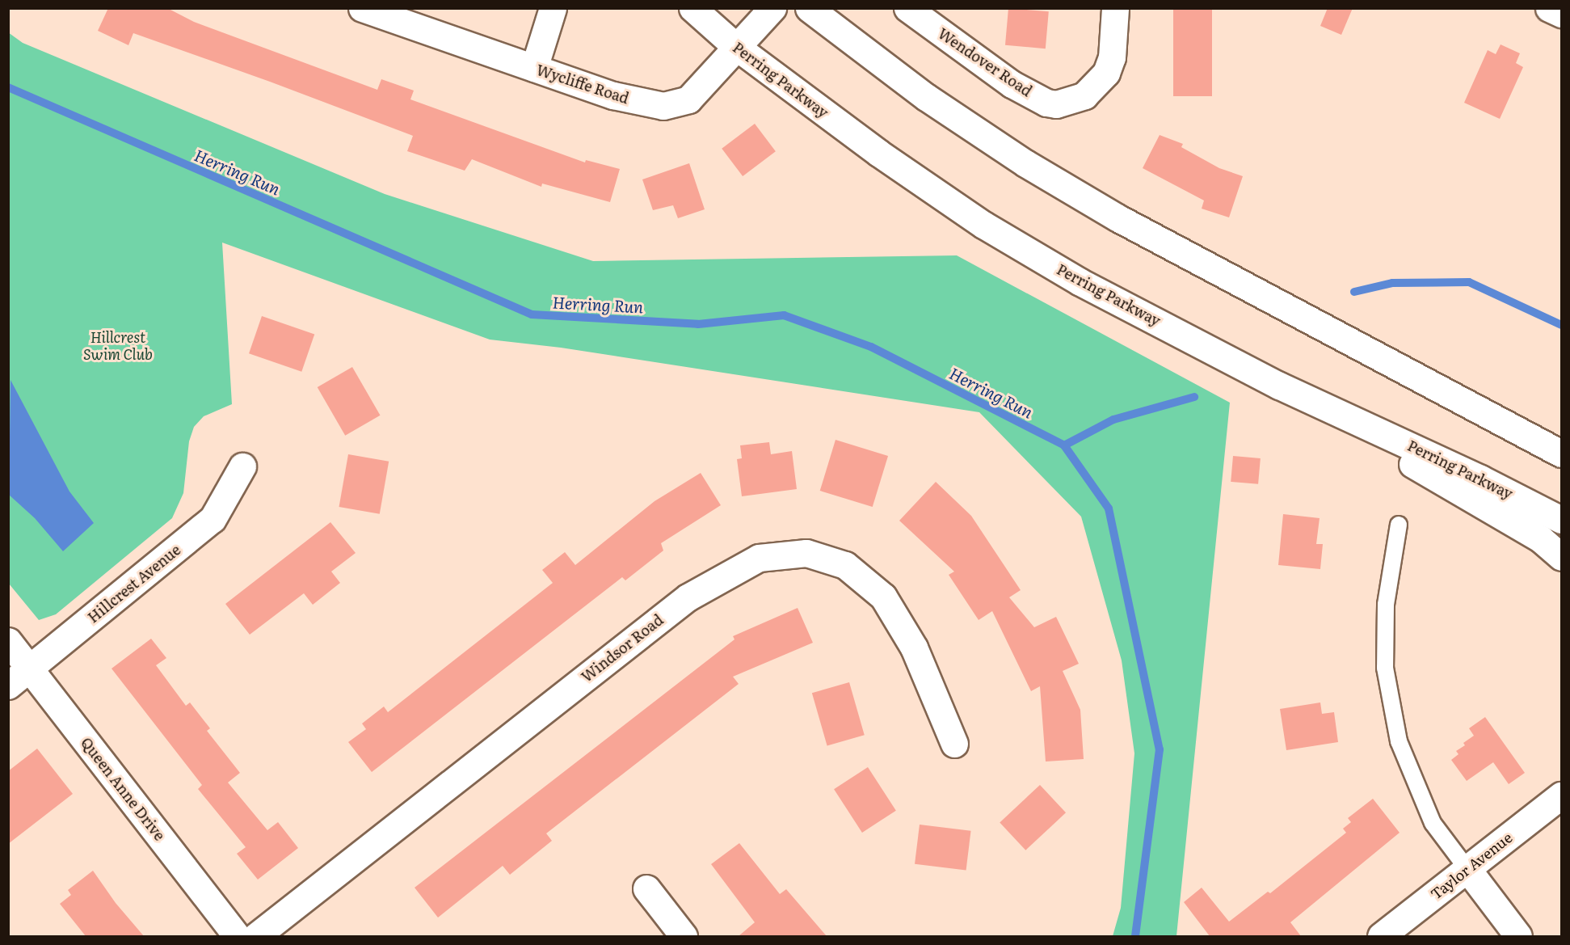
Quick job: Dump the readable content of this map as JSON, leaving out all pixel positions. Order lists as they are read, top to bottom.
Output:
{
  "streets": {
    "street": [
      "Wendover Road",
      "Perring Parkway",
      "Wycliffe Road",
      "Hillcrest Avenue",
      "Windsor Road",
      "Queen Anne Drive",
      "Taylor Avenue"
    ]
  },
  "crossings": [
    ["Perring Parkway", "Wycliffe Road"],
    ["Hillcrest Avenue", "Queen Anne Drive"]
  ],
  "water": ["Herring Run"],
  "parks": ["Hillcrest Swim Club"]
}
